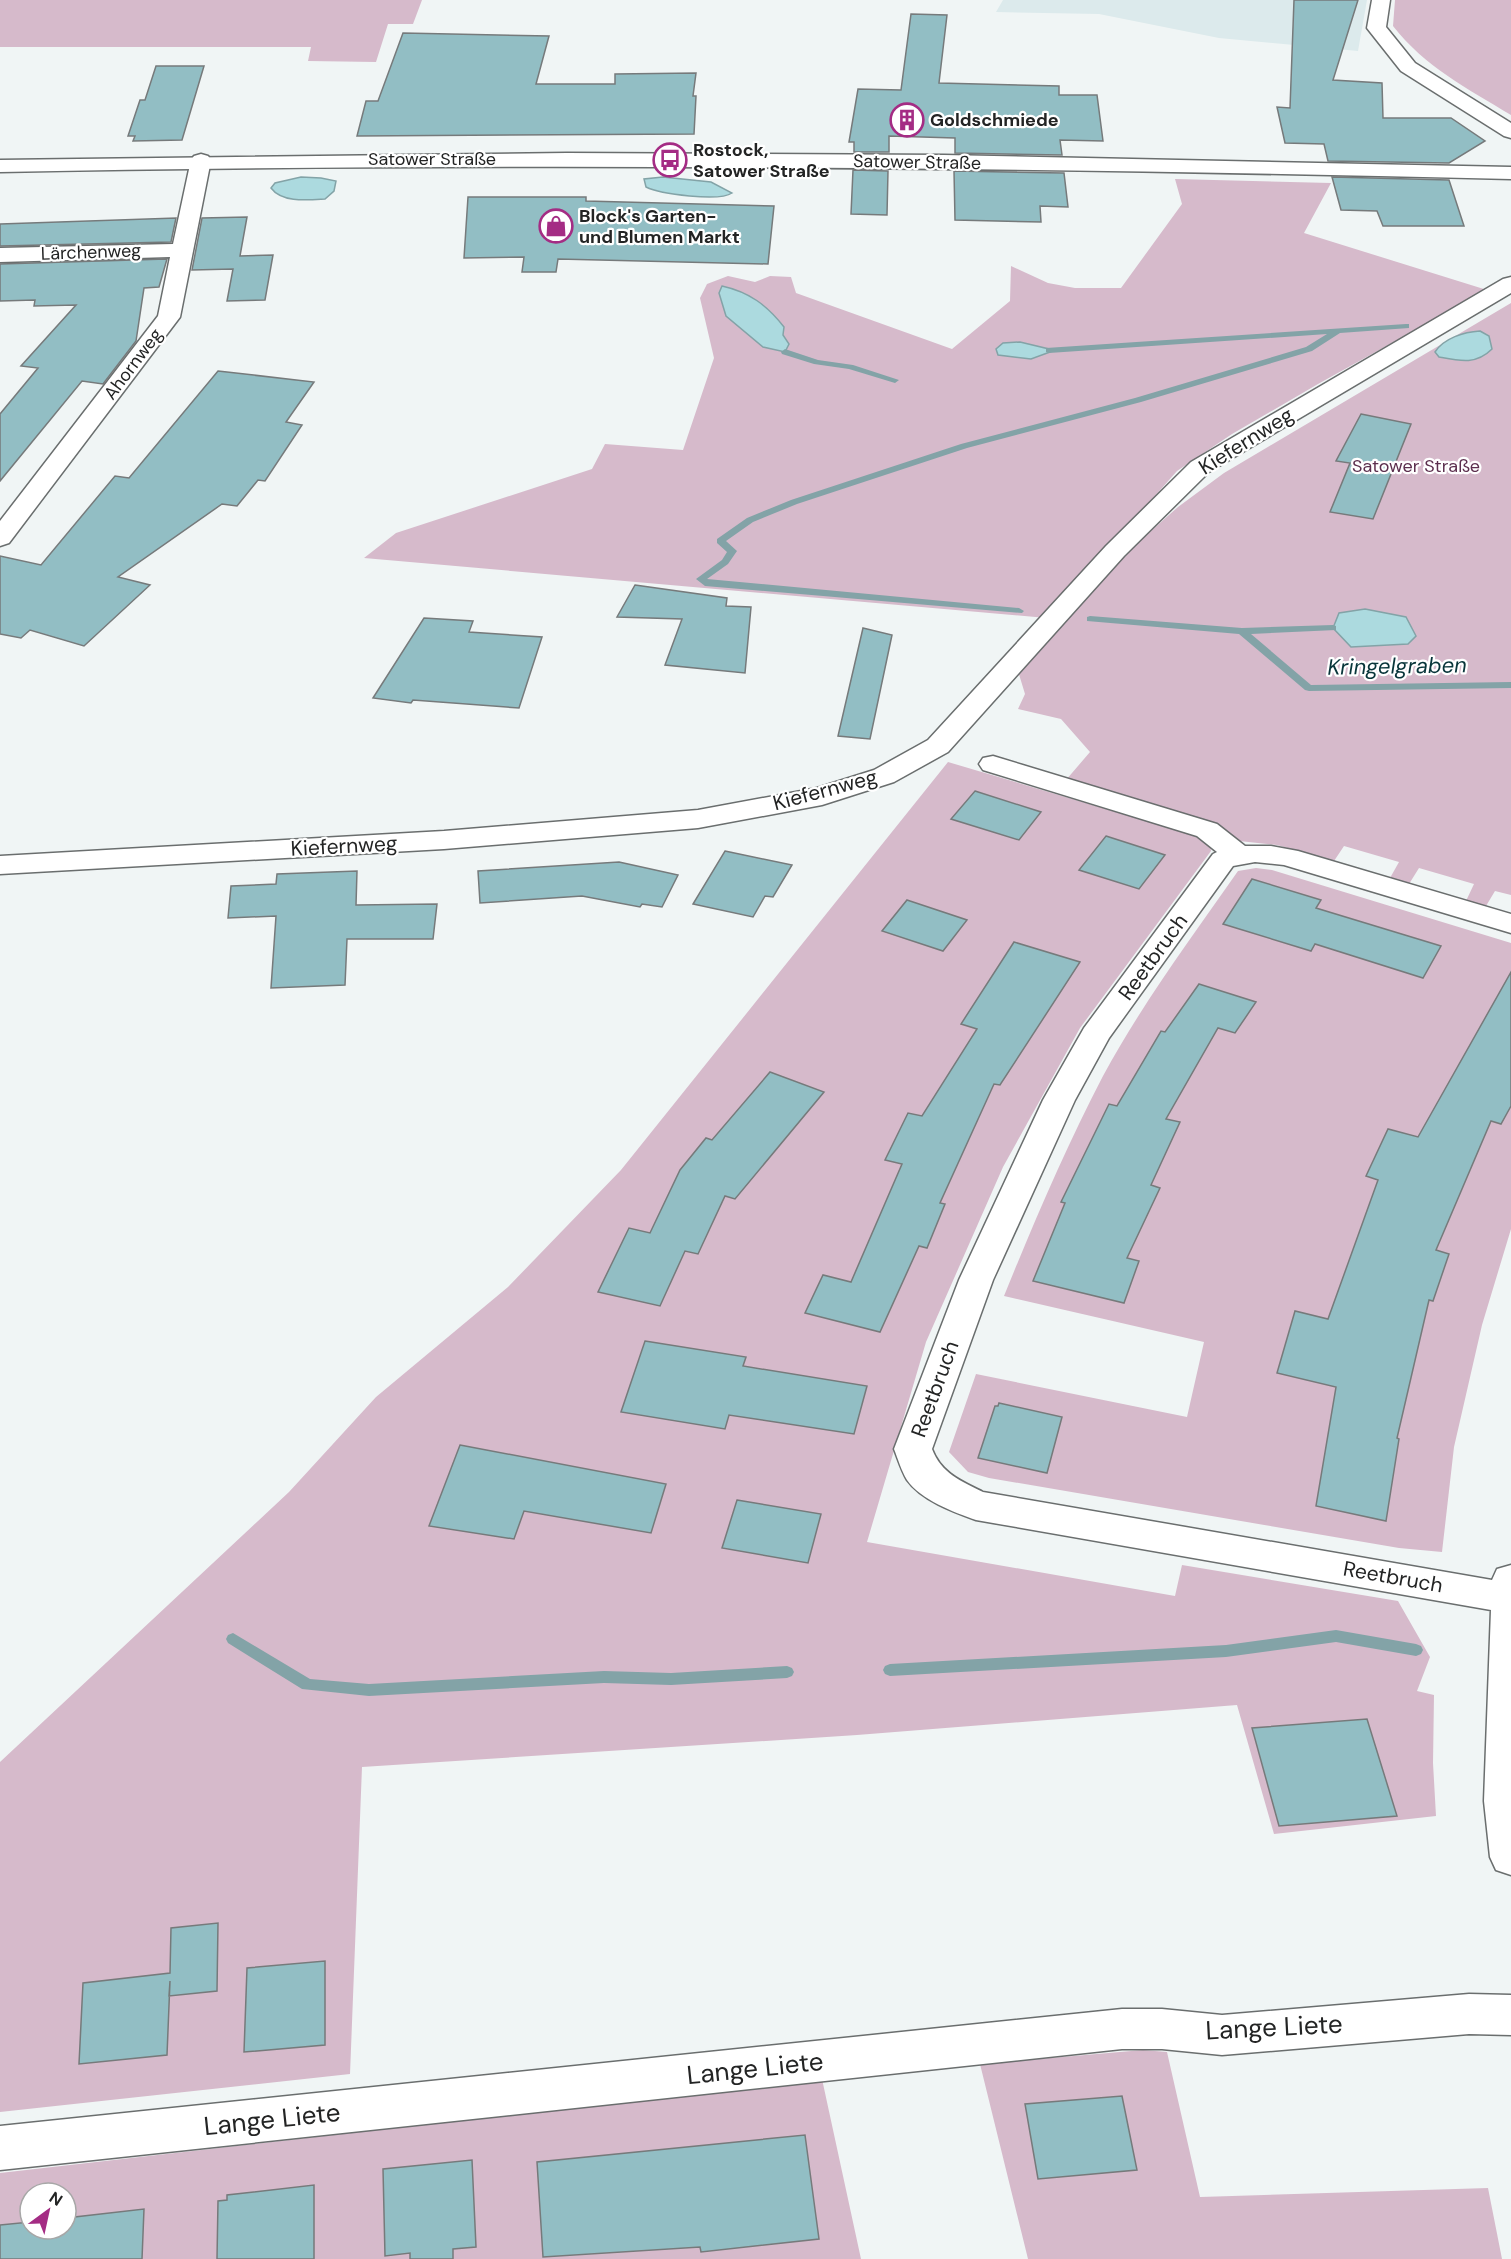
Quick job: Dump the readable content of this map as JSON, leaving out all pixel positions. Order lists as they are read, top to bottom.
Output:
{
  "streets": {
    "street": [
      "Satower Straße",
      "Lärchenweg",
      "Ahornweg",
      "Kiefernweg",
      "Reetbruch",
      "Lange Liete"
    ]
  },
  "crossings": [
    ["Satower Straße", "Ahornweg"],
    ["Lärchenweg", "Ahornweg"]
  ],
  "water": ["Kringelgraben"],
  "parks": ["Satower Straße"],
  "places": {
    "building": ["Goldschmiede"],
    "bus stop": ["Rostock, Satower Straße"],
    "shop": ["Block's Garten- und Blumen Markt"]
  },
  "north": "top right"
}
